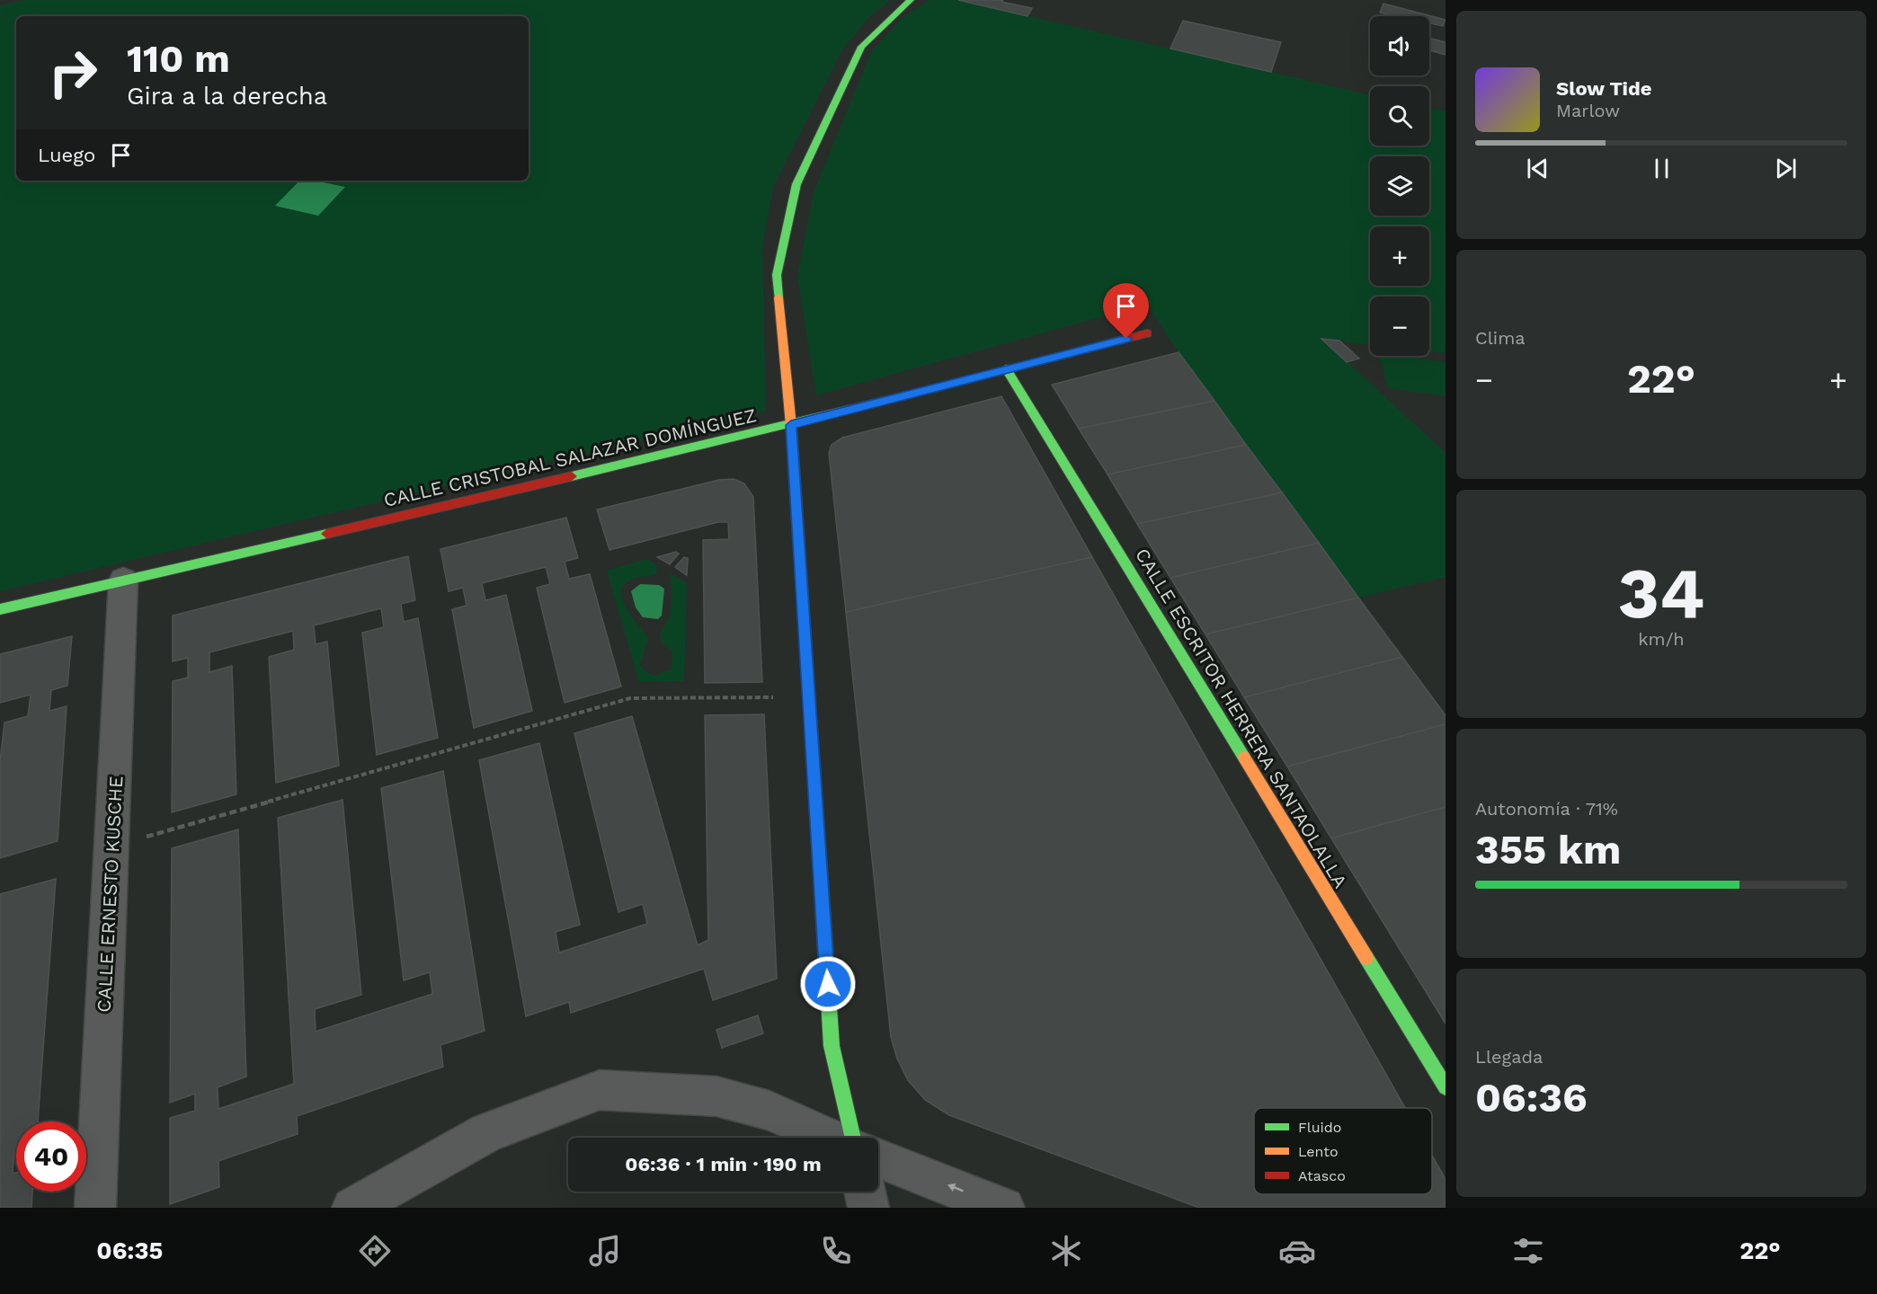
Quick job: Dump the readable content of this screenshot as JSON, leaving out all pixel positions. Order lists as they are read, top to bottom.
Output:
{
  "streets": {
    "street": ["CALLE CRISTOBAL SALAZAR DOMÍNGUEZ", "CALLE ESCRITOR HERRERA SANTAOLALLA", "CALLE ERNESTO KUSCHE"]
  },
  "crossings": [
    ["CALLE CRISTOBAL SALAZAR DOMÍNGUEZ", "CALLE ESCRITOR HERRERA SANTAOLALLA"],
    ["CALLE CRISTOBAL SALAZAR DOMÍNGUEZ", "CALLE ERNESTO KUSCHE"]
  ],
  "legend": ["Fluido", "Lento", "Atasco"],
  "page": {
    "map_buttons": ["+", "−"],
    "turn": ["110 m", "Gira a la derecha"],
    "song": ["Slow Tide", "Marlow"],
    "then": "Luego",
    "tile": [
      "Clima",
      ["34", "km/h"],
      ["Autonomía · 71%", "355 km"],
      ["Llegada", "06:36"]
    ],
    "heat": ["−", "22°", "+"],
    "limit": "40",
    "trip": "06:36 · 1 min · 190 m",
    "tabs": ["06:35", "22°"]
  }
}
